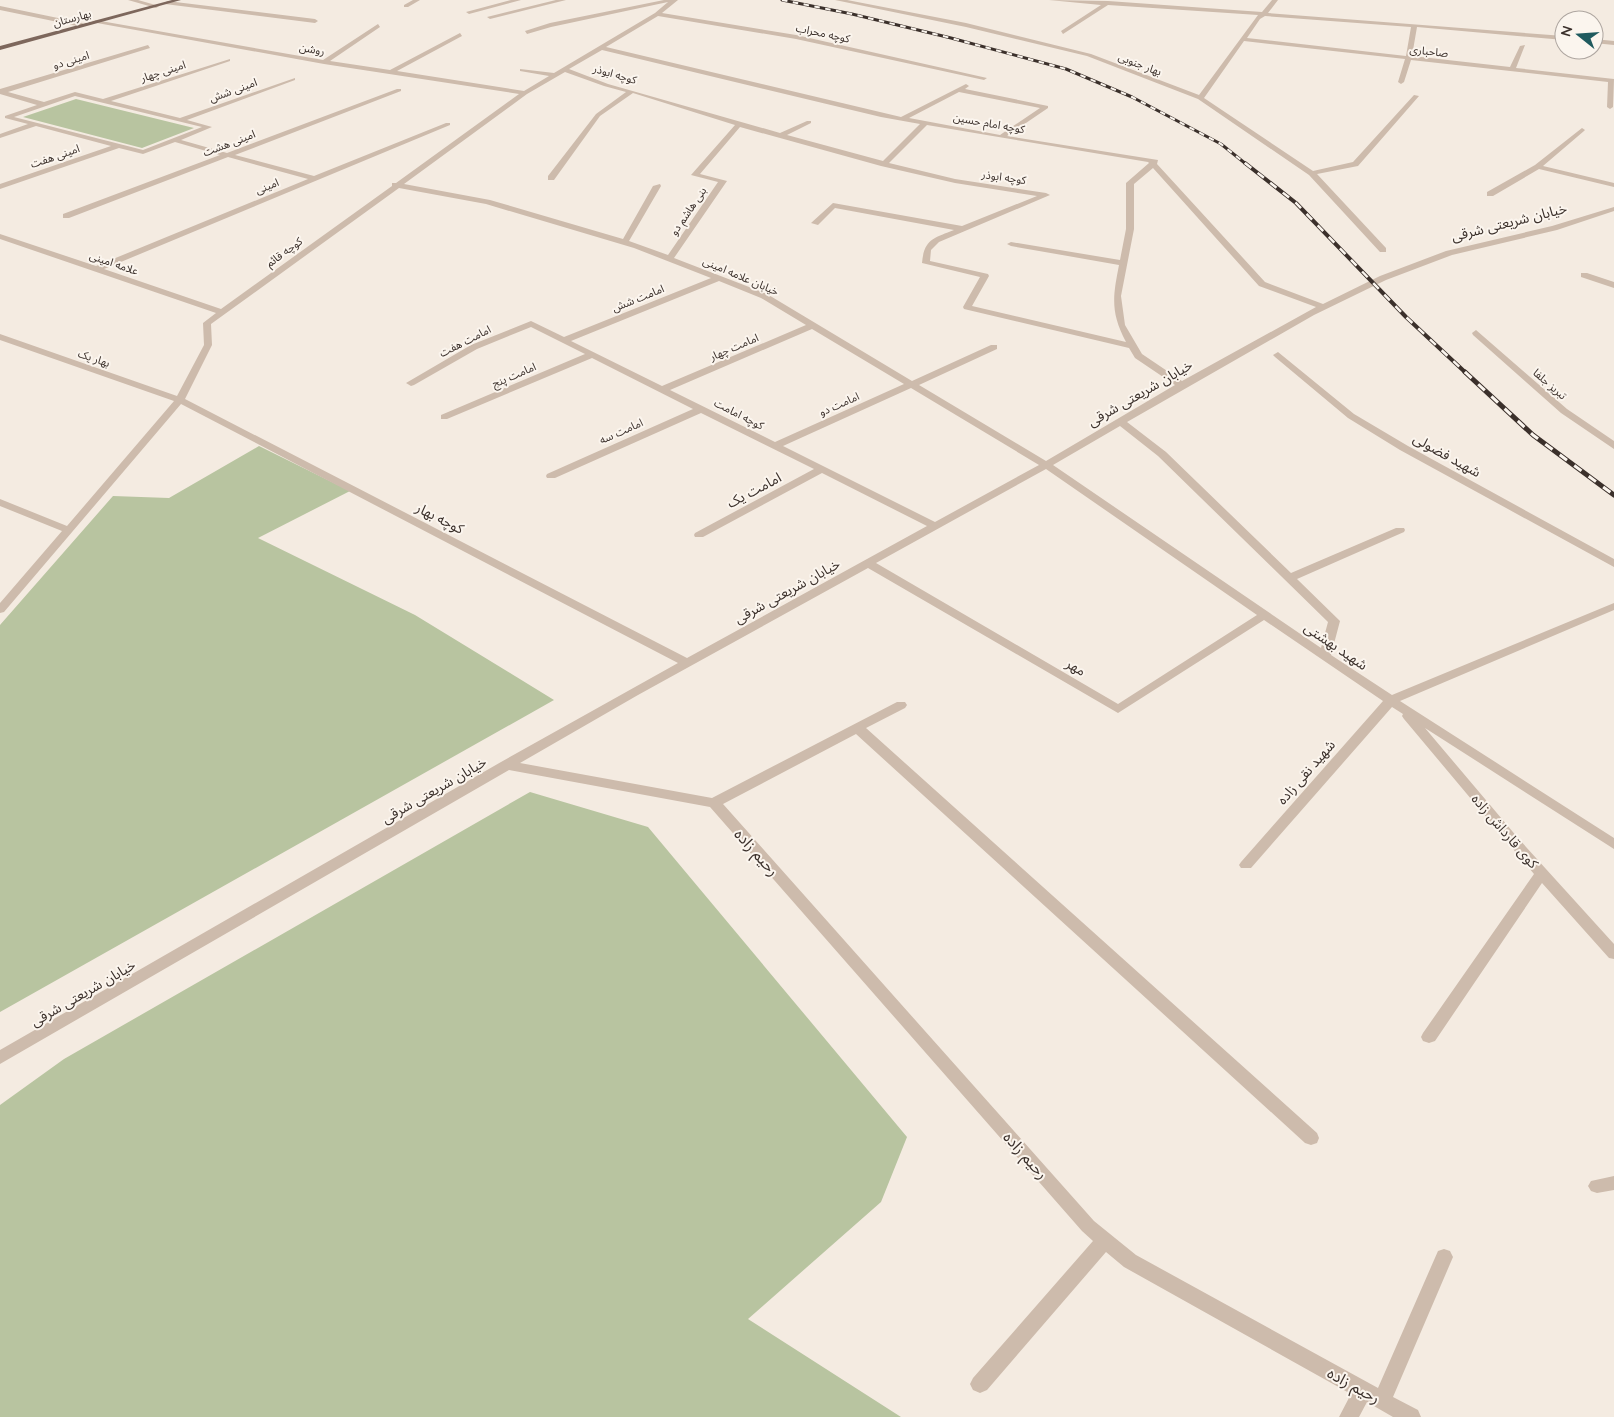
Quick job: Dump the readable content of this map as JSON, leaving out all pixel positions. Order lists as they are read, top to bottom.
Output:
{
  "streets": {
    "main road": ["بهارستان"],
    "street": [
      "کوچه محراب",
      "روشن",
      "صاحباری",
      "امینی دو",
      "بهار جنوبی",
      "امینی چهار",
      "کوچه ابوذر",
      "امینی شش",
      "کوچه امام حسین",
      "امینی هشت",
      "امینی هفت",
      "امینی",
      "بنی هاشم دو",
      "خیابان شریعتی شرقی",
      "کوچه قائم",
      "علامه امینی",
      "خیابان علامه امینی",
      "امامت شش",
      "امامت هفت",
      "امامت چهار",
      "بهار یک",
      "امامت پنج",
      "تبریز جلفا",
      "امامت دو",
      "کوچه امامت",
      "امامت سه",
      "شهید فضولی",
      "امامت یک",
      "کوچه بهار",
      "شهید بهشتی",
      "مهر",
      "شهید نقی زاده",
      "کوی قارداش زاده",
      "رحیم زاده"
    ]
  },
  "crossings": [
    ["بهارستان", "روشن"],
    ["کوچه محراب", "کوچه قائم"],
    ["روشن", "کوچه قائم"],
    ["کوچه ابوذر", "بنی هاشم دو"],
    ["کوچه ابوذر", "کوچه قائم"],
    ["کوچه امام حسین", "کوچه قائم"],
    ["امینی", "علامه امینی"],
    ["بنی هاشم دو", "خیابان علامه امینی"],
    ["خیابان شریعتی شرقی", "خیابان علامه امینی"],
    ["خیابان شریعتی شرقی", "کوچه امامت"],
    ["خیابان شریعتی شرقی", "کوچه بهار"],
    ["خیابان شریعتی شرقی", "شهید بهشتی"],
    ["خیابان شریعتی شرقی", "مهر"],
    ["کوچه قائم", "علامه امینی"],
    ["کوچه قائم", "خیابان علامه امینی"],
    ["کوچه قائم", "بهار یک"],
    ["کوچه قائم", "کوچه بهار"],
    ["خیابان علامه امینی", "امامت شش"],
    ["خیابان علامه امینی", "امامت چهار"],
    ["خیابان علامه امینی", "امامت دو"],
    ["خیابان علامه امینی", "شهید بهشتی"],
    ["امامت شش", "کوچه امامت"],
    ["امامت هفت", "کوچه امامت"],
    ["امامت چهار", "کوچه امامت"],
    ["بهار یک", "کوچه بهار"],
    ["امامت پنج", "کوچه امامت"],
    ["امامت دو", "کوچه امامت"],
    ["کوچه امامت", "امامت سه"],
    ["کوچه امامت", "امامت یک"],
    ["شهید بهشتی", "مهر"],
    ["شهید بهشتی", "شهید نقی زاده"],
    ["شهید بهشتی", "کوی قارداش زاده"],
    ["شهید نقی زاده", "کوی قارداش زاده"]
  ],
  "north": "left"
}
